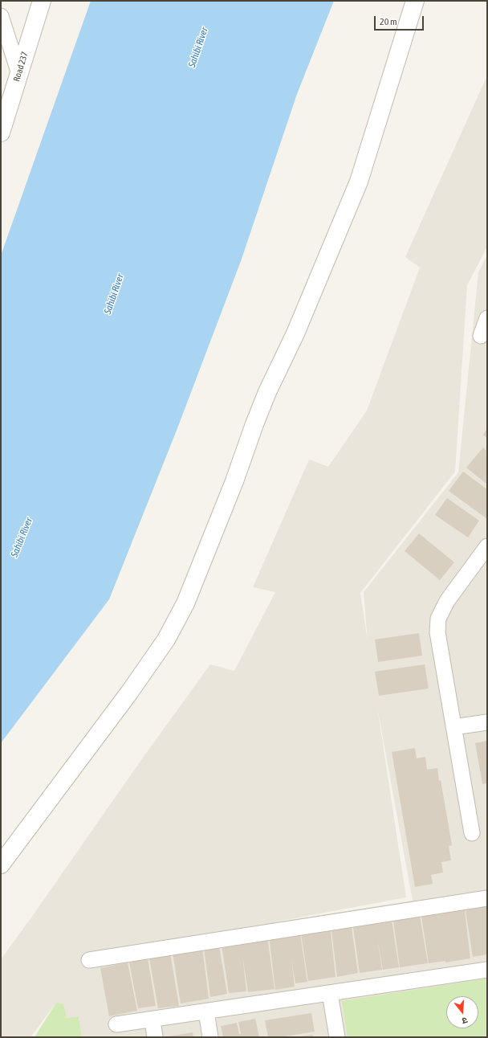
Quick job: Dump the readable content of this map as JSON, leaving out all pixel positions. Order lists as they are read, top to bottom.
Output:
{
  "streets": {
    "street": ["Road 237"]
  },
  "water": ["Sahibi River"],
  "scale_bar": "20 m",
  "north": "bottom"
}
